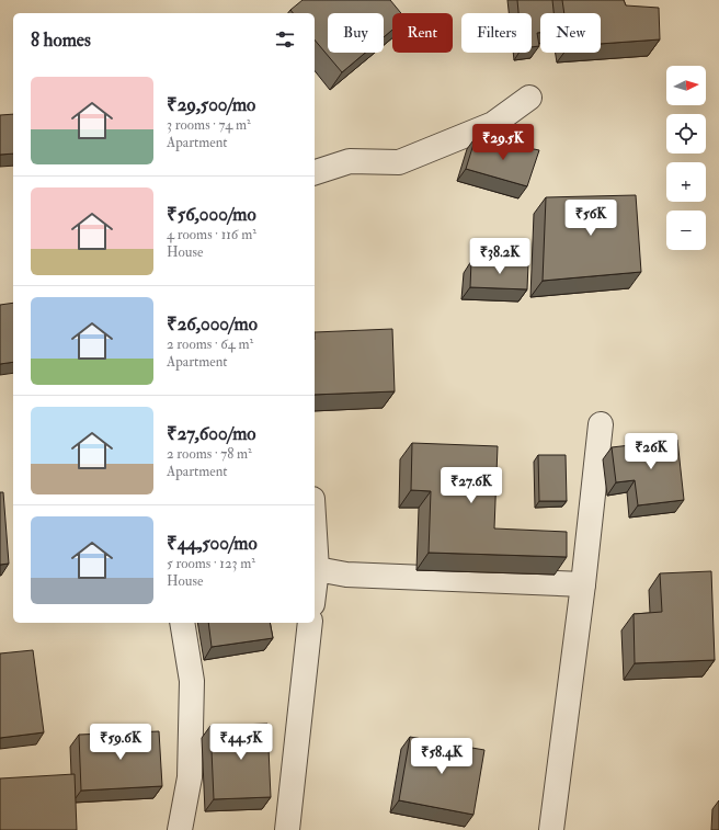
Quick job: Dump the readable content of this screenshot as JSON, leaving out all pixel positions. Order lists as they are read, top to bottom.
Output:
{
  "north": "right",
  "page": {
    "chip": [
      "Buy",
      "Rent",
      "Filters",
      "New"
    ],
    "heading": "8 homes",
    "map_buttons": ["+", "−"],
    "list": [
      {
        "name": "₹29,500/mo",
        "note": "3 rooms · 74 m² · Apartment"
      },
      {
        "name": "₹56,000/mo",
        "note": "4 rooms · 116 m² · House"
      },
      {
        "name": "₹26,000/mo",
        "note": "2 rooms · 64 m² · Apartment"
      },
      {
        "name": "₹27,600/mo",
        "note": "2 rooms · 78 m² · Apartment"
      },
      {
        "name": "₹44,500/mo",
        "note": "5 rooms · 123 m² · House"
      }
    ],
    "price": [
      "₹29.5K",
      "₹56K",
      "₹38.2K",
      "₹26K",
      "₹27.6K",
      "₹59.6K",
      "₹44.5K",
      "₹58.4K"
    ]
  }
}
